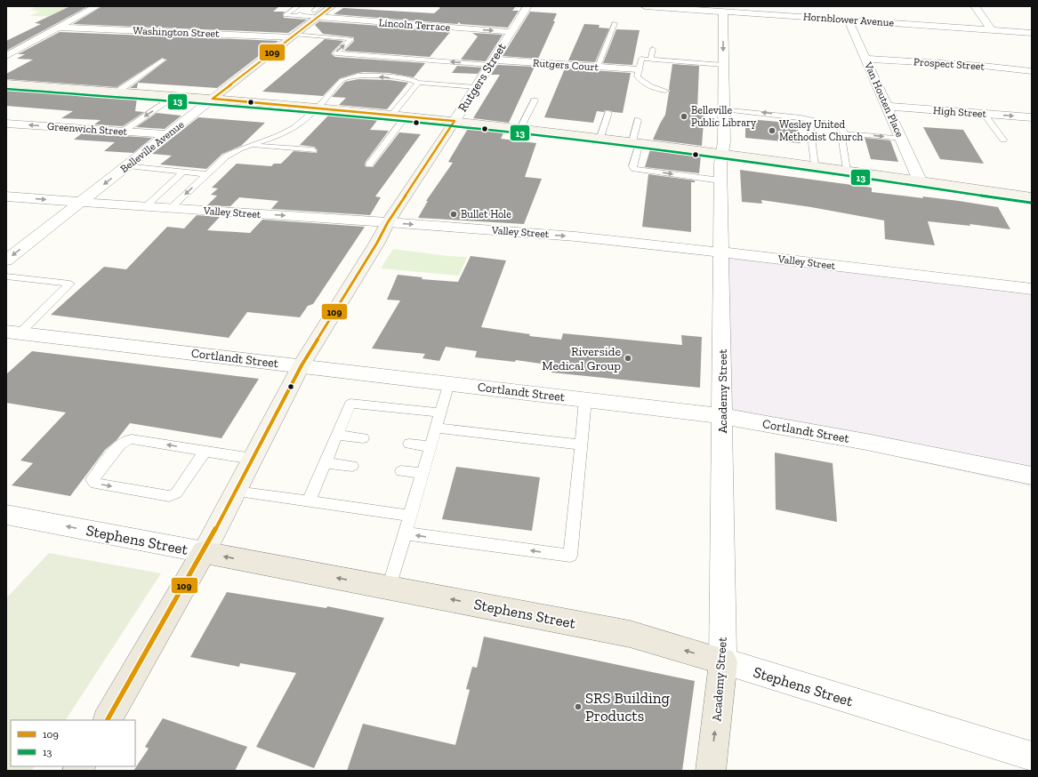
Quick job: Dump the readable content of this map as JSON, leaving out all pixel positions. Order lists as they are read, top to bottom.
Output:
{
  "streets": {
    "main road": [
      "Rutgers Street",
      "Belleville Avenue",
      "Academy Street",
      "Stephens Street"
    ],
    "street": [
      "Hornblower Avenue",
      "Lincoln Terrace",
      "Washington Street",
      "Prospect Street",
      "Rutgers Court",
      "Van Houten Place",
      "High Street",
      "Greenwich Street",
      "Valley Street",
      "Cortlandt Street"
    ]
  },
  "crossings": [
    ["Hornblower Avenue", "Van Houten Place"],
    ["Hornblower Avenue", "Academy Street"],
    ["Lincoln Terrace", "Rutgers Street"],
    ["Lincoln Terrace", "Belleville Avenue"],
    ["Washington Street", "Belleville Avenue"],
    ["Prospect Street", "Van Houten Place"],
    ["Rutgers Court", "Rutgers Street"],
    ["Rutgers Street", "Valley Street"],
    ["Rutgers Street", "Cortlandt Street"],
    ["Rutgers Street", "Stephens Street"],
    ["Van Houten Place", "High Street"],
    ["Greenwich Street", "Belleville Avenue"],
    ["Belleville Avenue", "Valley Street"],
    ["Valley Street", "Academy Street"],
    ["Cortlandt Street", "Academy Street"],
    ["Academy Street", "Stephens Street"]
  ],
  "one_way": [
    "Lincoln Terrace",
    "Greenwich Street",
    "Belleville Avenue",
    "Valley Street",
    "Stephens Street"
  ],
  "places": [
    "Belleville Public Library",
    "Wesley United Methodist Church",
    "Bullet Hole",
    "Riverside Medical Group",
    "SRS Building Products"
  ],
  "lines": ["transit line 109", "transit line 13"],
  "legend": ["109", "13"]
}
